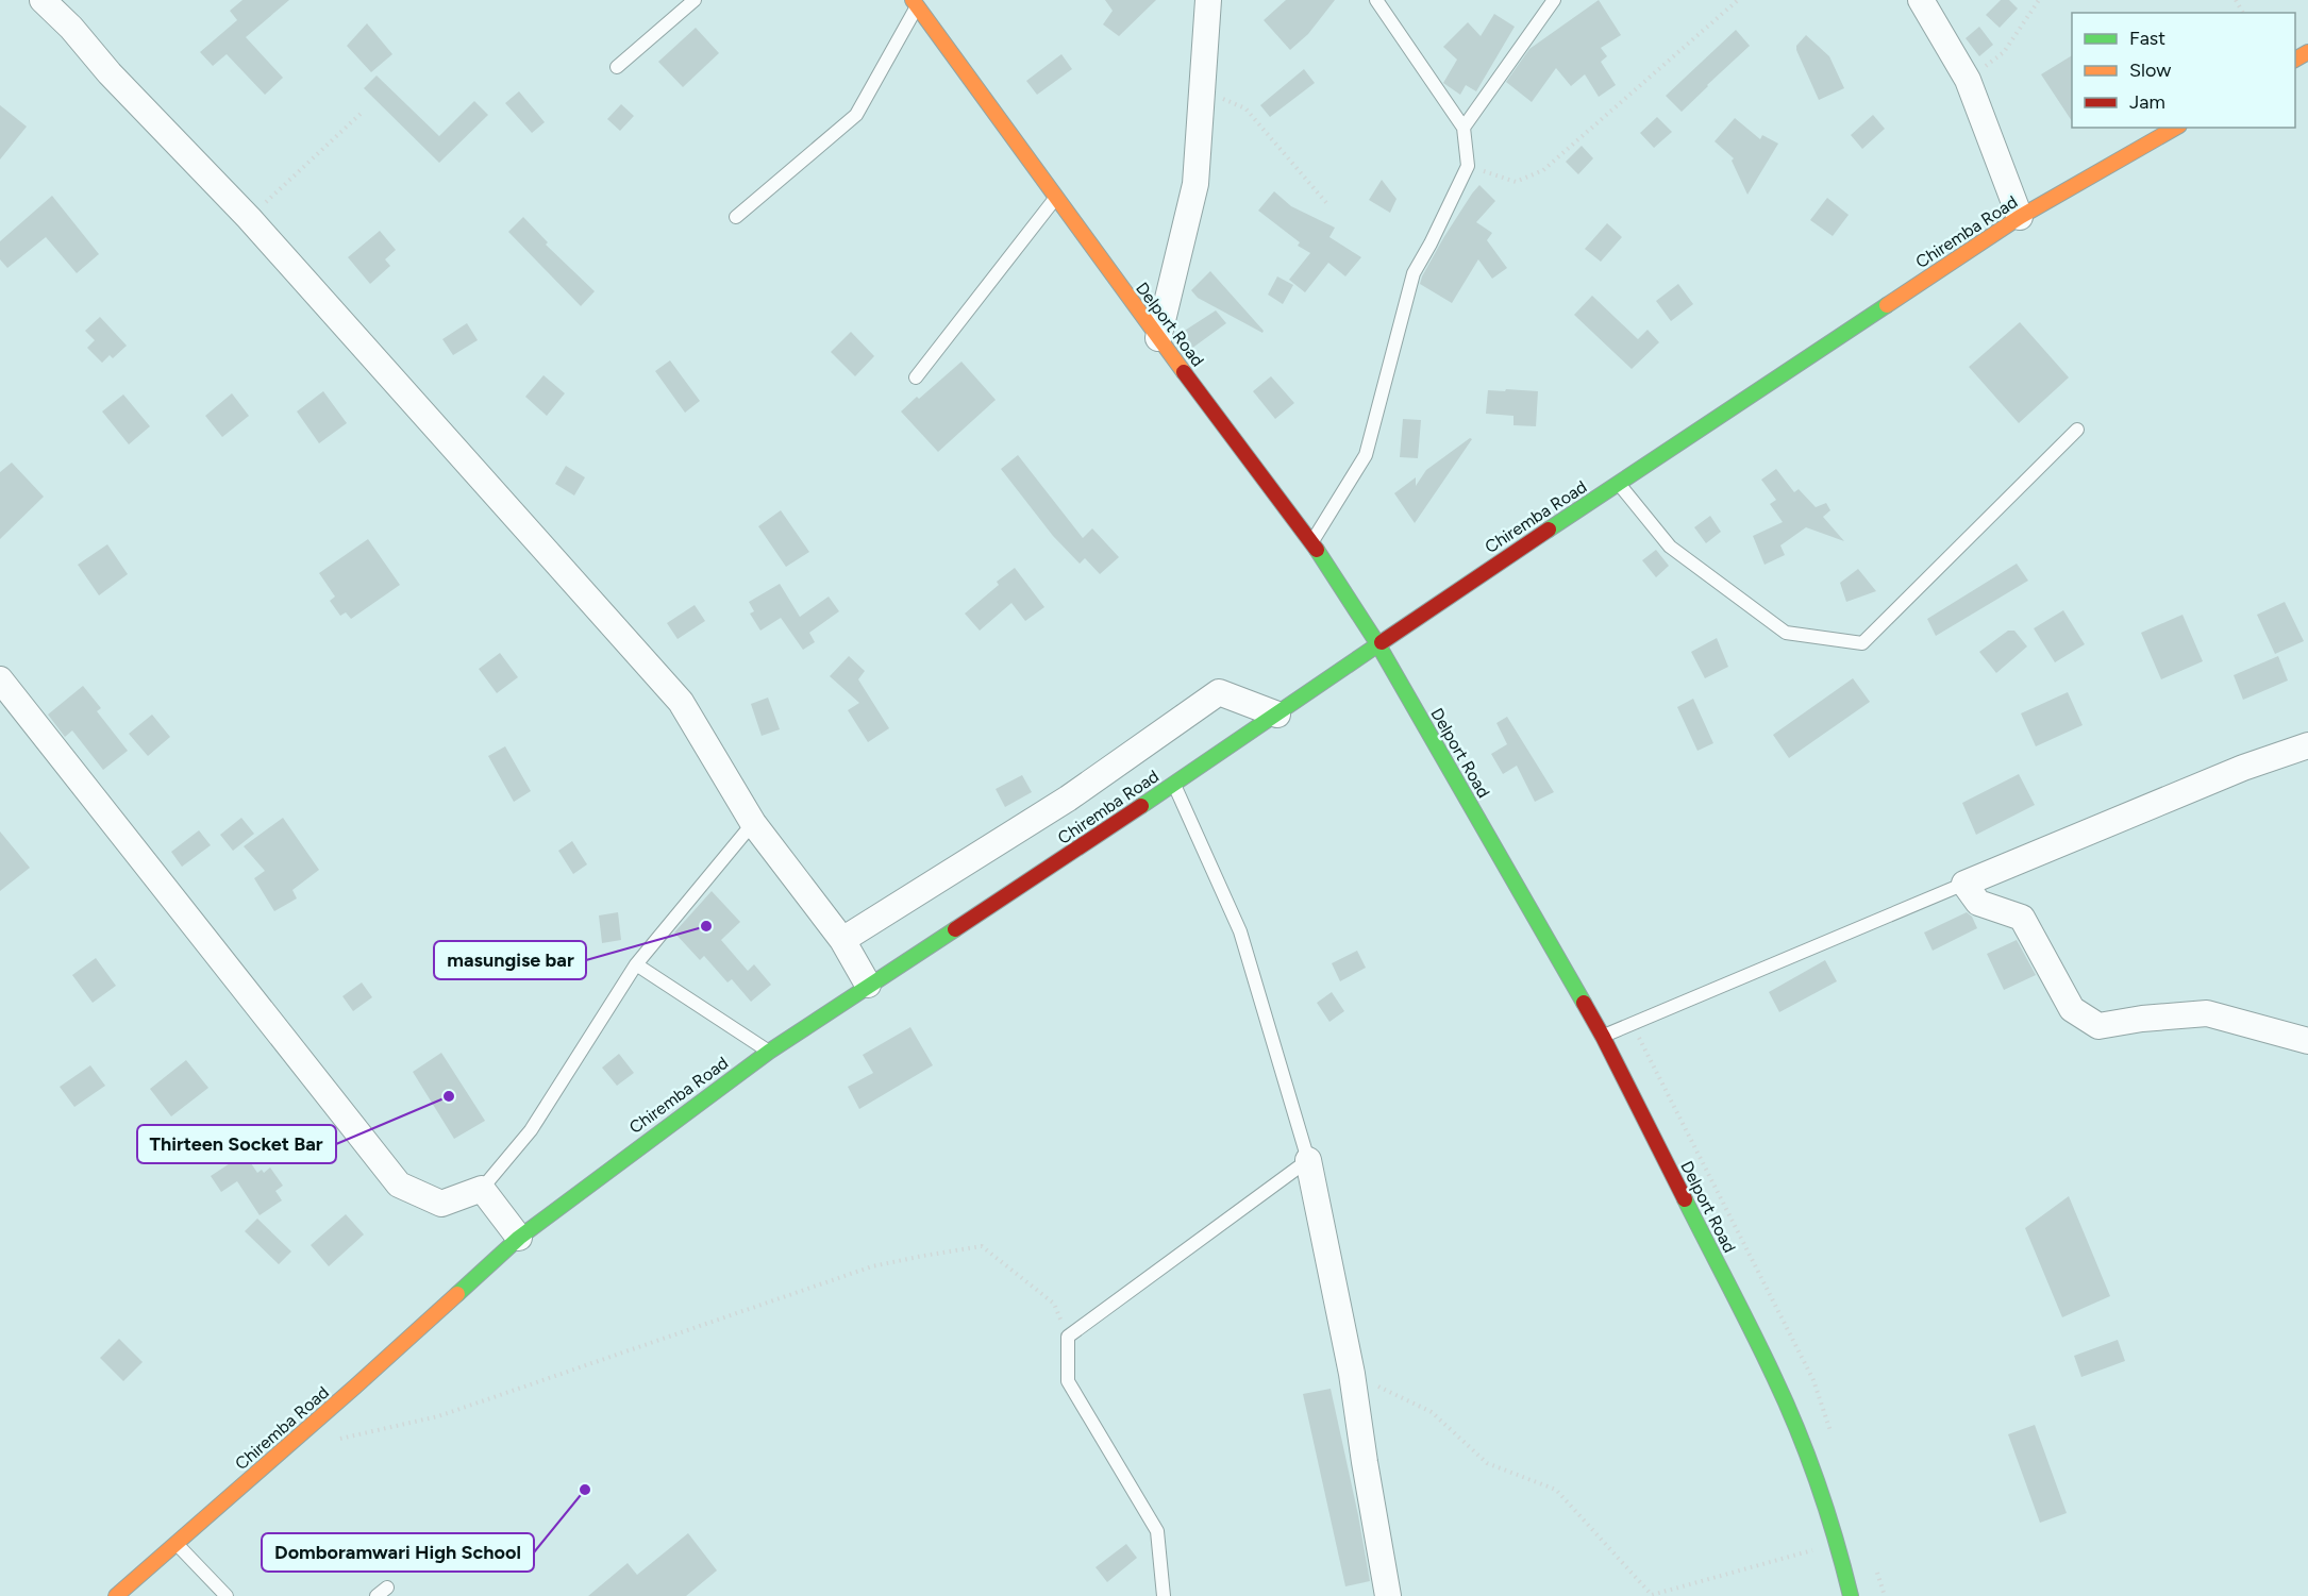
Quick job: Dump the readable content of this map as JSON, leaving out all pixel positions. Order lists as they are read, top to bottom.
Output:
{
  "streets": {
    "main road": ["Chiremba Road", "Delport Road"]
  },
  "crossings": [
    ["Chiremba Road", "Delport Road"]
  ],
  "places": ["masungise bar", "Thirteen Socket Bar", "Domboramwari High School"],
  "legend": ["Fast", "Slow", "Jam"]
}
